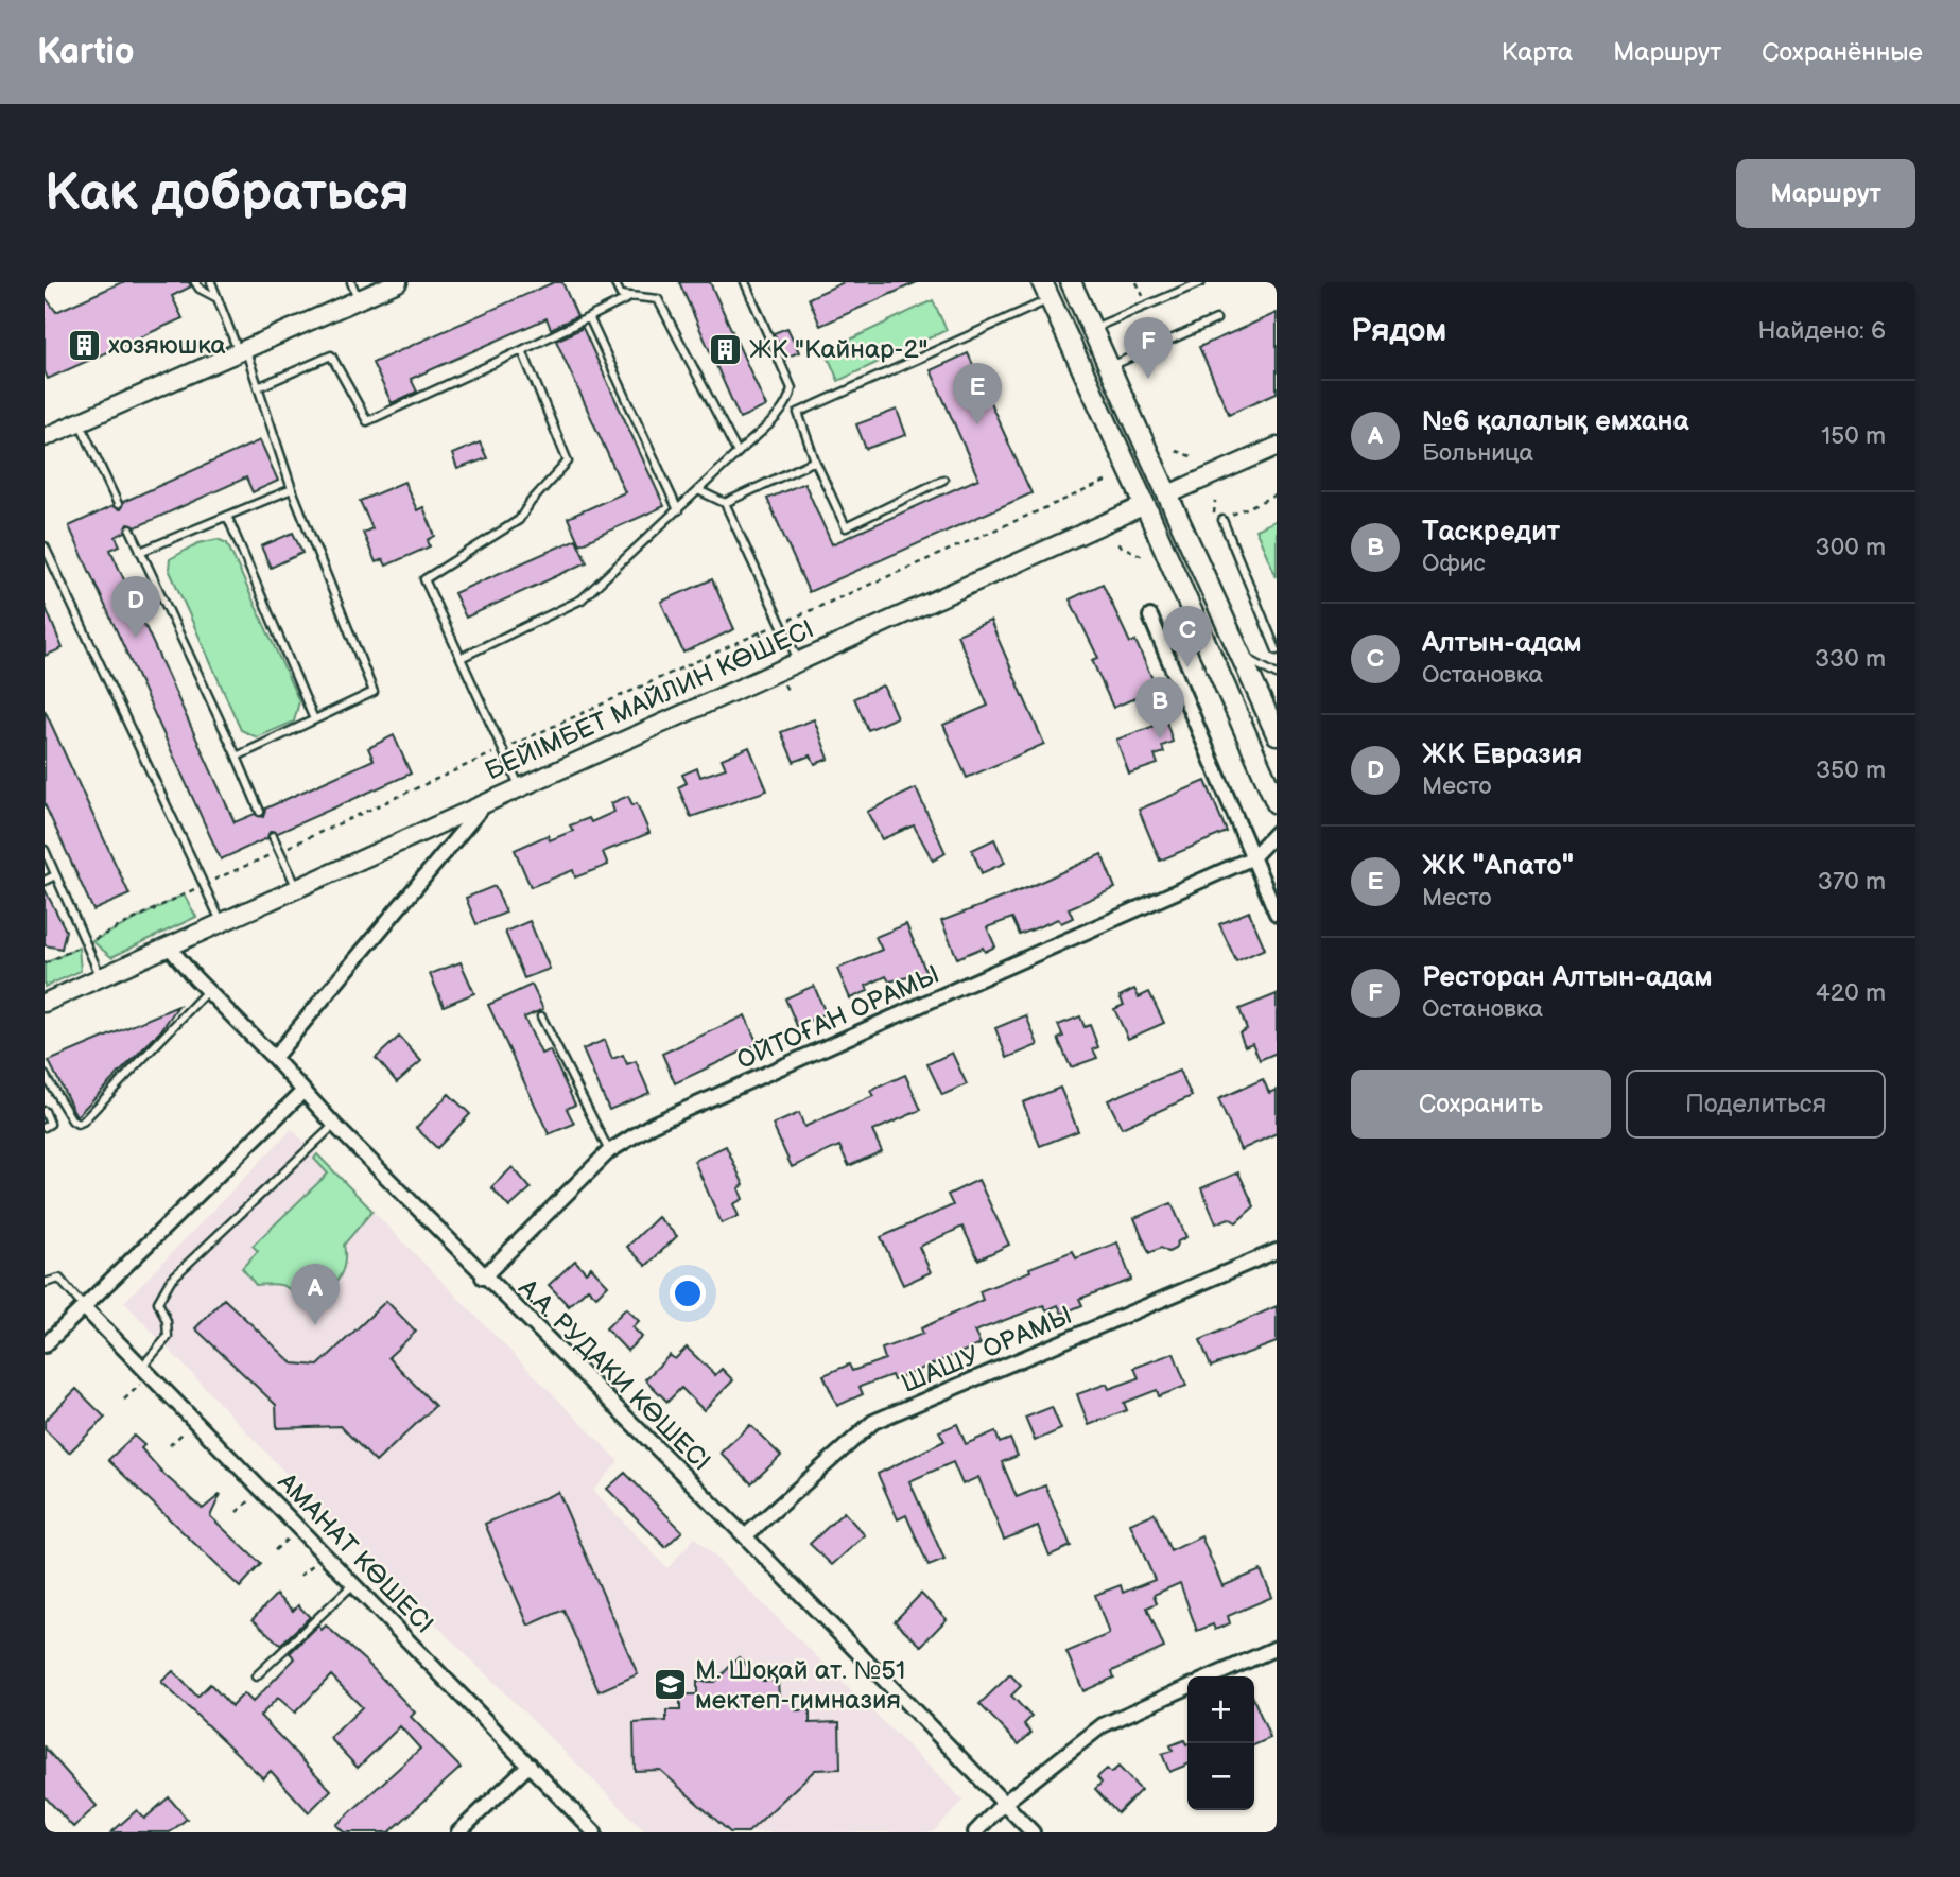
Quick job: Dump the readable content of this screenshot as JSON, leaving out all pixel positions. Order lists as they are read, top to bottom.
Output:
{
  "streets": {
    "main road": ["БЕЙІМБЕТ МАЙЛИН КӨШЕСІ"],
    "street": [
      "ОЙТОҒАН ОРАМЫ",
      "ШАШУ ОРАМЫ",
      "А.А. РУДАКИ КӨШЕСІ",
      "АМАНАТ КӨШЕСІ"
    ]
  },
  "crossings": [
    ["БЕЙІМБЕТ МАЙЛИН КӨШЕСІ", "А.А. РУДАКИ КӨШЕСІ"],
    ["ОЙТОҒАН ОРАМЫ", "А.А. РУДАКИ КӨШЕСІ"],
    ["ШАШУ ОРАМЫ", "А.А. РУДАКИ КӨШЕСІ"]
  ],
  "places": {
    "building": ["хозяюшка", "ЖК \"Кайнар-2\""],
    "school or university": ["М. Шоқай ат. №51 мектеп-гимназия"]
  },
  "page": {
    "header": "Kartio",
    "nav": ["Карта", "Маршрут", "Сохранённые"],
    "buttons": [
      "Маршрут",
      ["Сохранить", "Поделиться"]
    ],
    "title": "Как добраться",
    "heading": ["Рядом", "Найдено: 6"],
    "pins": [
      "F",
      "E",
      "D",
      "C",
      "B",
      "A"
    ],
    "list": [
      {
        "mark": "A",
        "name": "№6 қалалық емхана",
        "note": "Больница",
        "value": "150 m"
      },
      {
        "mark": "B",
        "name": "Таскредит",
        "note": "Офис",
        "value": "300 m"
      },
      {
        "mark": "C",
        "name": "Алтын-адам",
        "note": "Остановка",
        "value": "330 m"
      },
      {
        "mark": "D",
        "name": "ЖК Евразия",
        "note": "Место",
        "value": "350 m"
      },
      {
        "mark": "E",
        "name": "ЖК \"Апато\"",
        "note": "Место",
        "value": "370 m"
      },
      {
        "mark": "F",
        "name": "Ресторан Алтын-адам",
        "note": "Остановка",
        "value": "420 m"
      }
    ],
    "map_buttons": ["+", "−"]
  }
}
